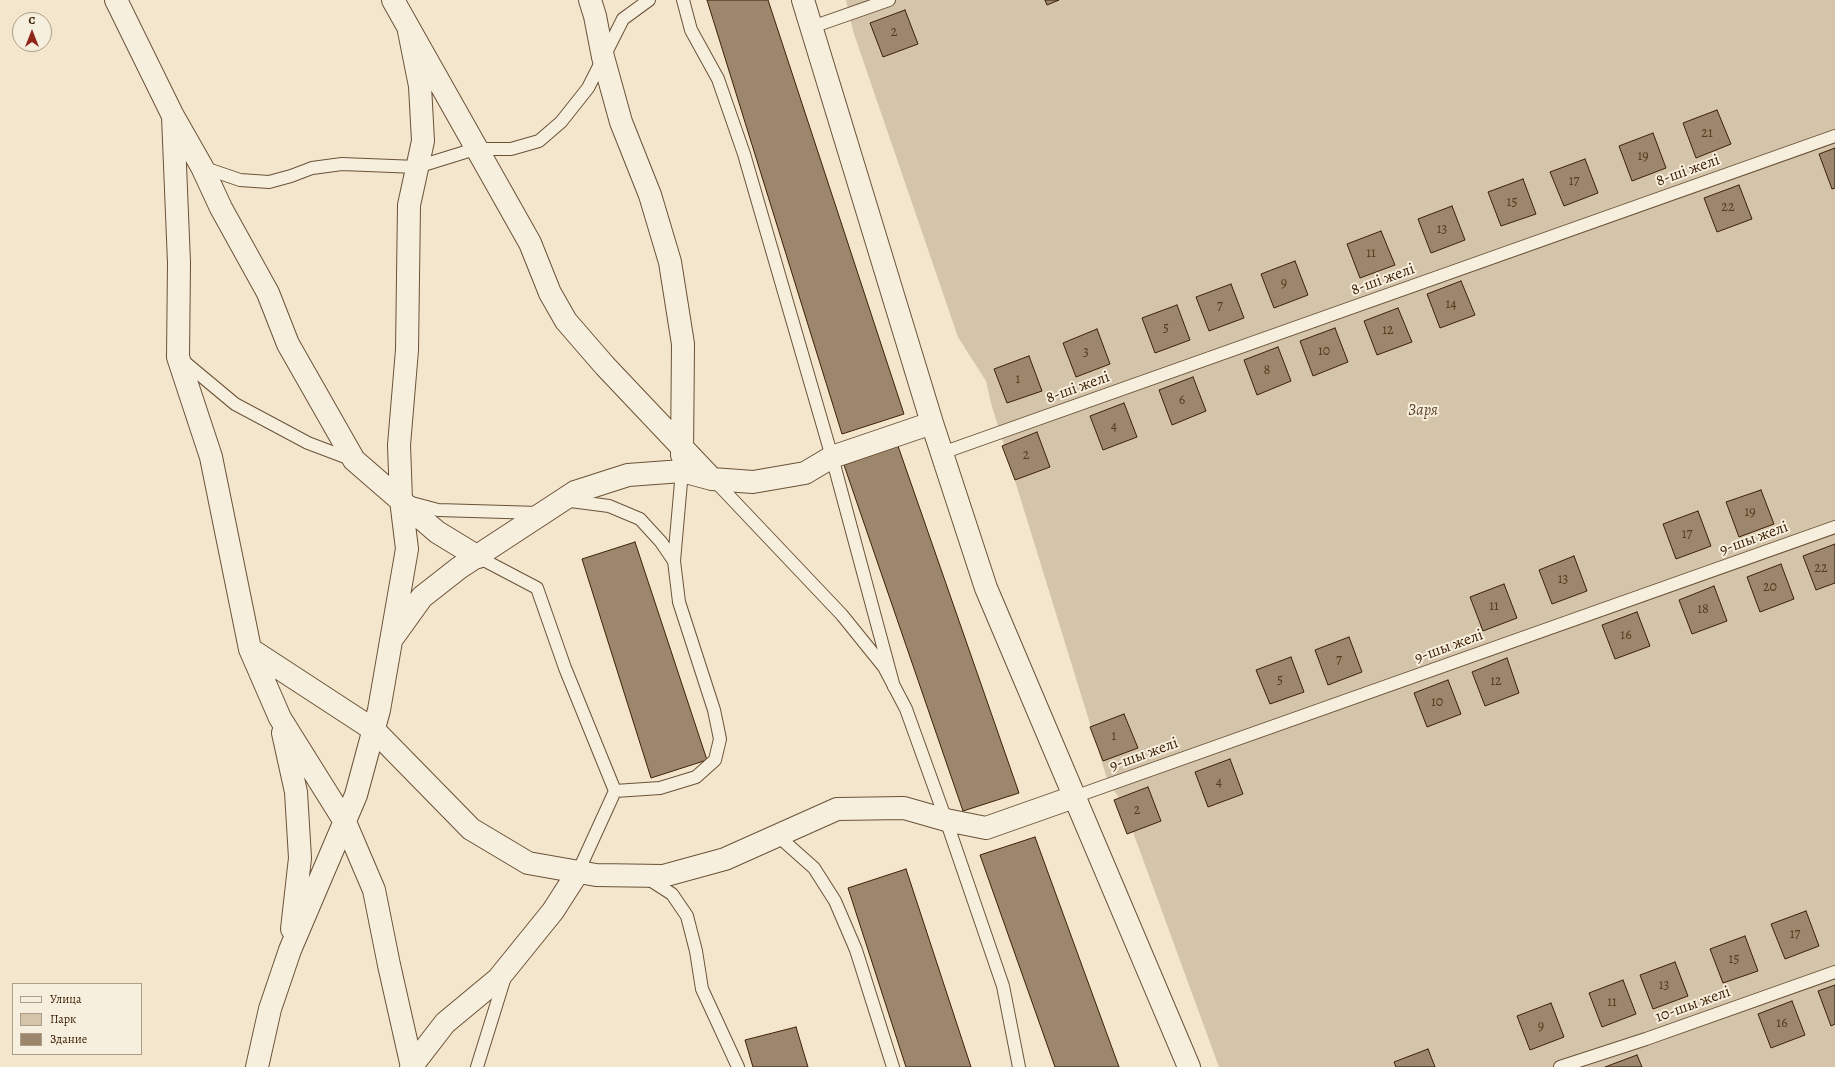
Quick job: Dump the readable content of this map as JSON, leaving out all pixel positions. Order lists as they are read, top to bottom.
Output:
{
  "streets": {
    "lane": ["8-ші желі", "9-шы желі", "10-шы желі"]
  },
  "parks": ["Заря"],
  "house_numbers": [
    "2",
    "21",
    "19",
    "17",
    "15",
    "22",
    "13",
    "11",
    "9",
    "14",
    "7",
    "5",
    "12",
    "10",
    "3",
    "8",
    "1",
    "6",
    "4",
    "2",
    "19",
    "17",
    "22",
    "13",
    "20",
    "11",
    "18",
    "16",
    "7",
    "5",
    "12",
    "10",
    "1",
    "4",
    "2",
    "17",
    "15",
    "13",
    "11",
    "16",
    "9"
  ],
  "legend": ["Улица", "Парк", "Здание"],
  "north": "top"
}
